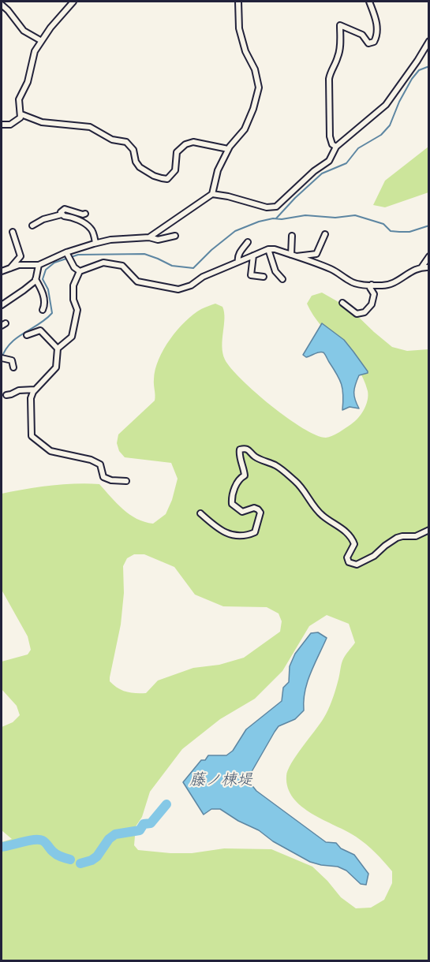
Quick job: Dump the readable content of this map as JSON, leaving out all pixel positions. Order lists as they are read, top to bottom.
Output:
{
  "water": ["藤ノ棟堤"]
}
